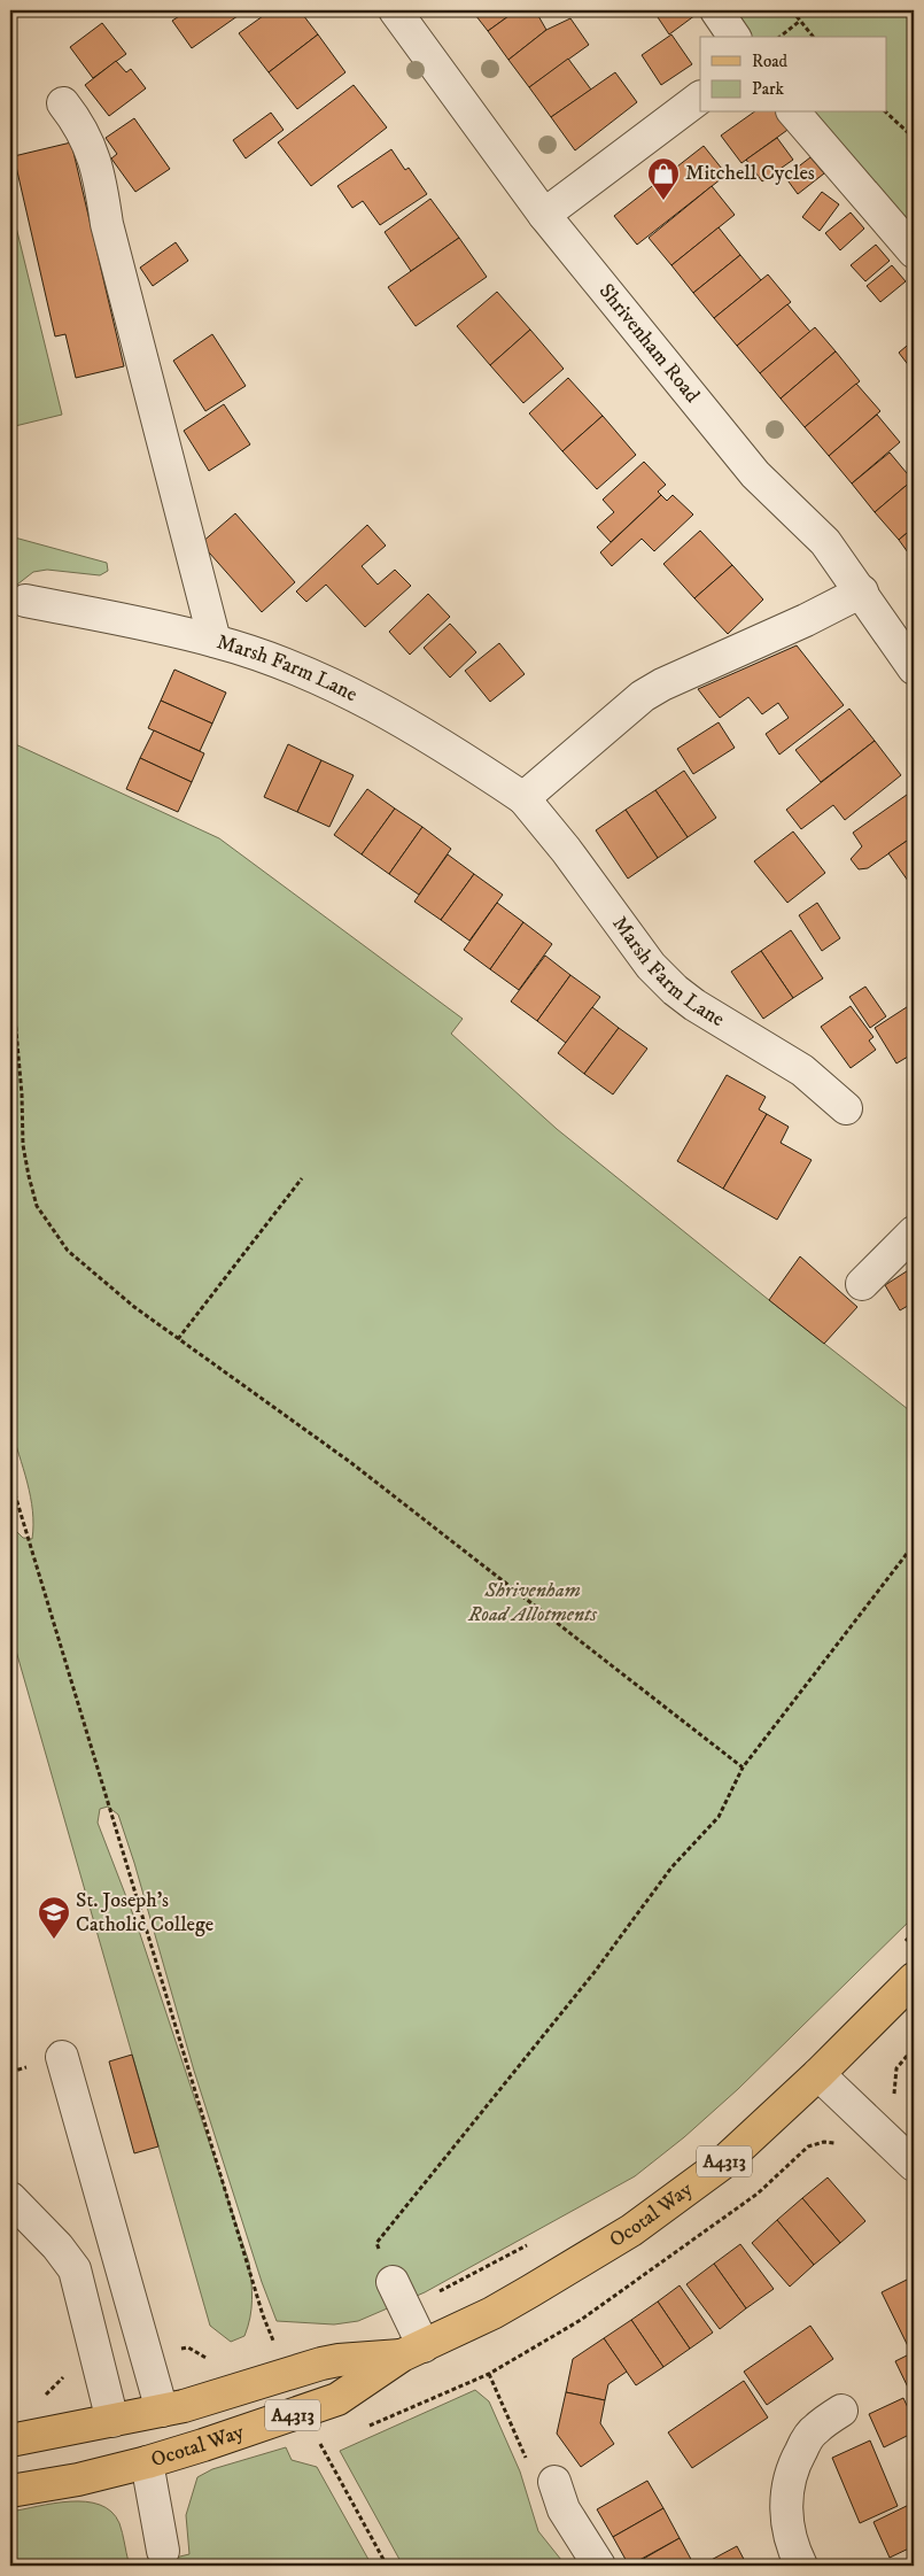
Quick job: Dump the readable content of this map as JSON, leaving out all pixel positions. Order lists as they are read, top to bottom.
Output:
{
  "streets": {
    "main road": ["A4313", "Ocotal Way"],
    "street": ["Shrivenham Road", "Marsh Farm Lane"]
  },
  "parks": ["Shrivenham Road Allotments"],
  "places": {
    "shop": ["Mitchell Cycles"],
    "school or university": ["St. Joseph's Catholic College"]
  },
  "legend": ["Road", "Park"]
}
